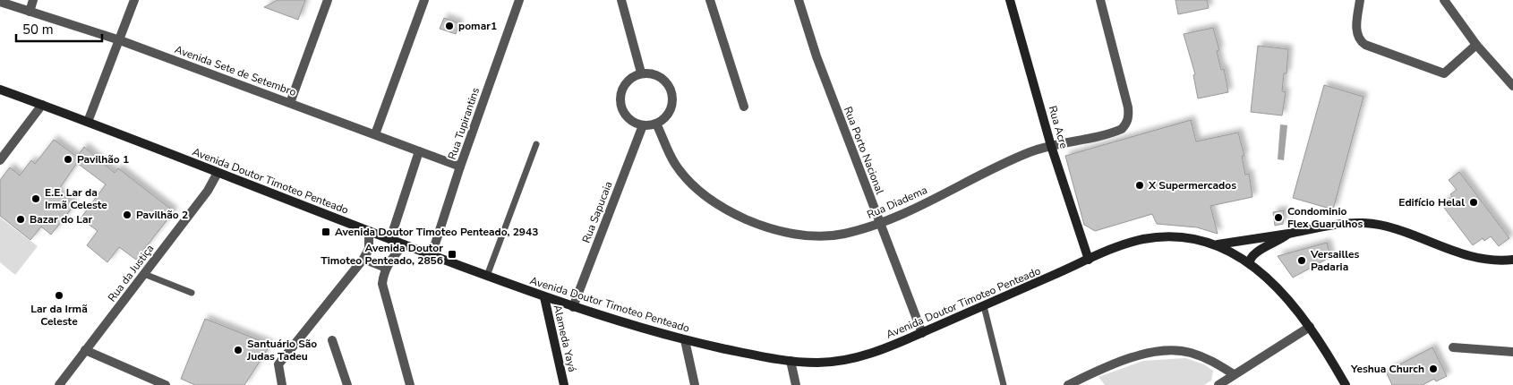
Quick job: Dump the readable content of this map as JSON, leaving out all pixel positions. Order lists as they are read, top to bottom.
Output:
{
  "streets": {
    "main road": ["Rua Acre", "Avenida Doutor Timoteo Penteado", "Alameda Yayá"],
    "street": [
      "Avenida Sete de Setembro",
      "Rua Tupirantins",
      "Rua Porto Nacional",
      "Rua Diadema",
      "Rua Sapucaia",
      "Rua da Justiça"
    ]
  },
  "crossings": [
    ["Avenida Sete de Setembro", "Rua Tupirantins"],
    ["Rua Tupirantins", "Avenida Doutor Timoteo Penteado"],
    ["Rua Acre", "Avenida Doutor Timoteo Penteado"],
    ["Rua Acre", "Rua Diadema"],
    ["Rua Porto Nacional", "Avenida Doutor Timoteo Penteado"],
    ["Rua Porto Nacional", "Rua Diadema"],
    ["Avenida Doutor Timoteo Penteado", "Rua Sapucaia"],
    ["Avenida Doutor Timoteo Penteado", "Rua da Justiça"],
    ["Avenida Doutor Timoteo Penteado", "Alameda Yayá"],
    ["Rua Diadema", "Rua Sapucaia"]
  ],
  "places": {
    "other": [
      "pomar1",
      "Pavilhão 1",
      "X Supermercados",
      "E.E. Lar da Irmã Celeste",
      "Edifício Helal",
      "Pavilhão 2",
      "Condominio Flex Guarulhos",
      "Bazar do Lar",
      "Versailles Padaria",
      "Lar da Irmã Celeste",
      "Santuário São Judas Tadeu",
      "Yeshua Church"
    ],
    "transit": ["Avenida Doutor Timoteo Penteado, 2943", "Avenida Doutor Timoteo Penteado, 2856"]
  },
  "scale_bar": "50 m"
}
